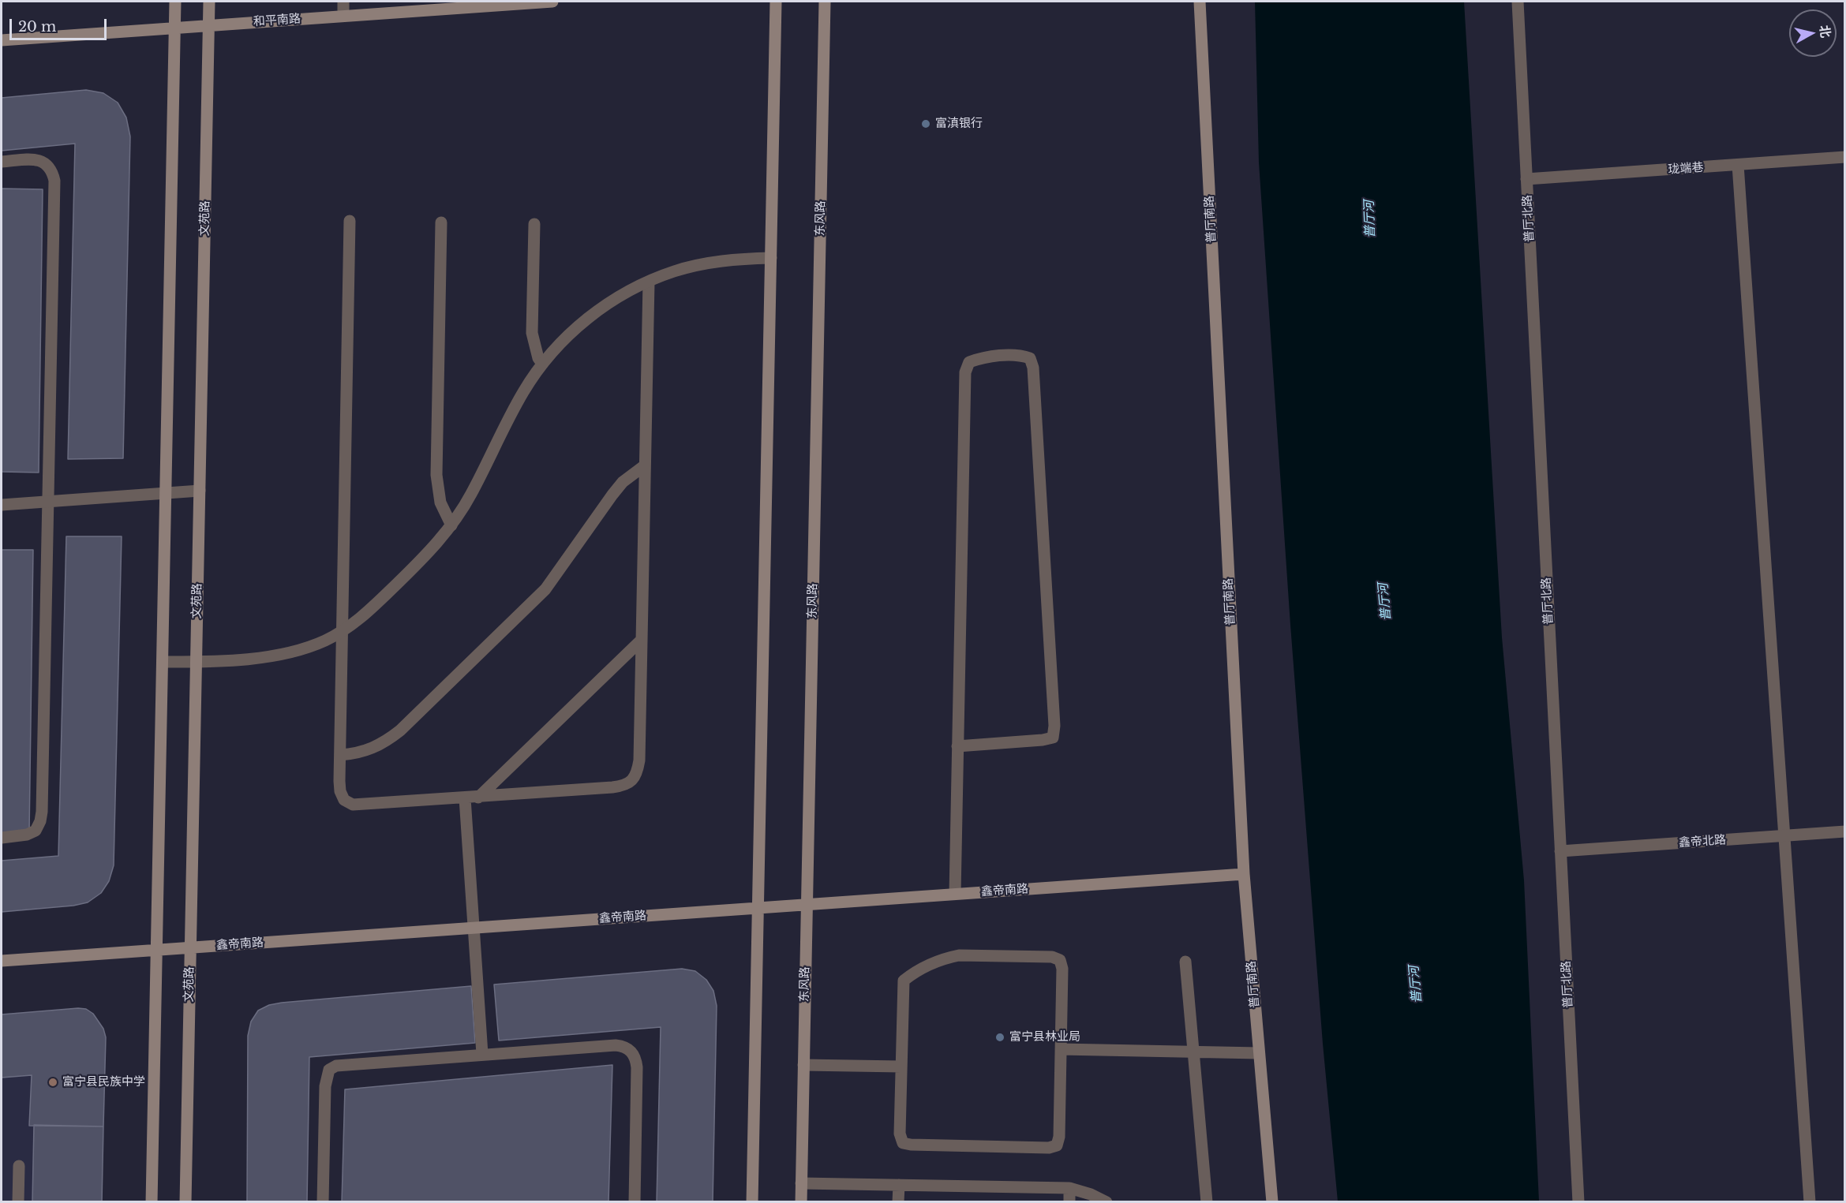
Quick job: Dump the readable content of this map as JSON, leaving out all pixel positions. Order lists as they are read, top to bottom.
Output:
{
  "streets": {
    "street": [
      "和平南路",
      "珑端巷",
      "文苑路",
      "东风路",
      "普厅北路",
      "普厅南路",
      "鑫帝北路",
      "鑫帝南路"
    ]
  },
  "crossings": [
    ["和平南路", "文苑路"],
    ["珑端巷", "普厅北路"],
    ["文苑路", "鑫帝南路"],
    ["东风路", "鑫帝南路"],
    ["普厅北路", "鑫帝北路"],
    ["普厅南路", "鑫帝南路"]
  ],
  "water": ["普厅河"],
  "places": ["富滇银行", "富宁县林业局", "富宁县民族中学"],
  "scale_bar": "20 m",
  "north": "right"
}
